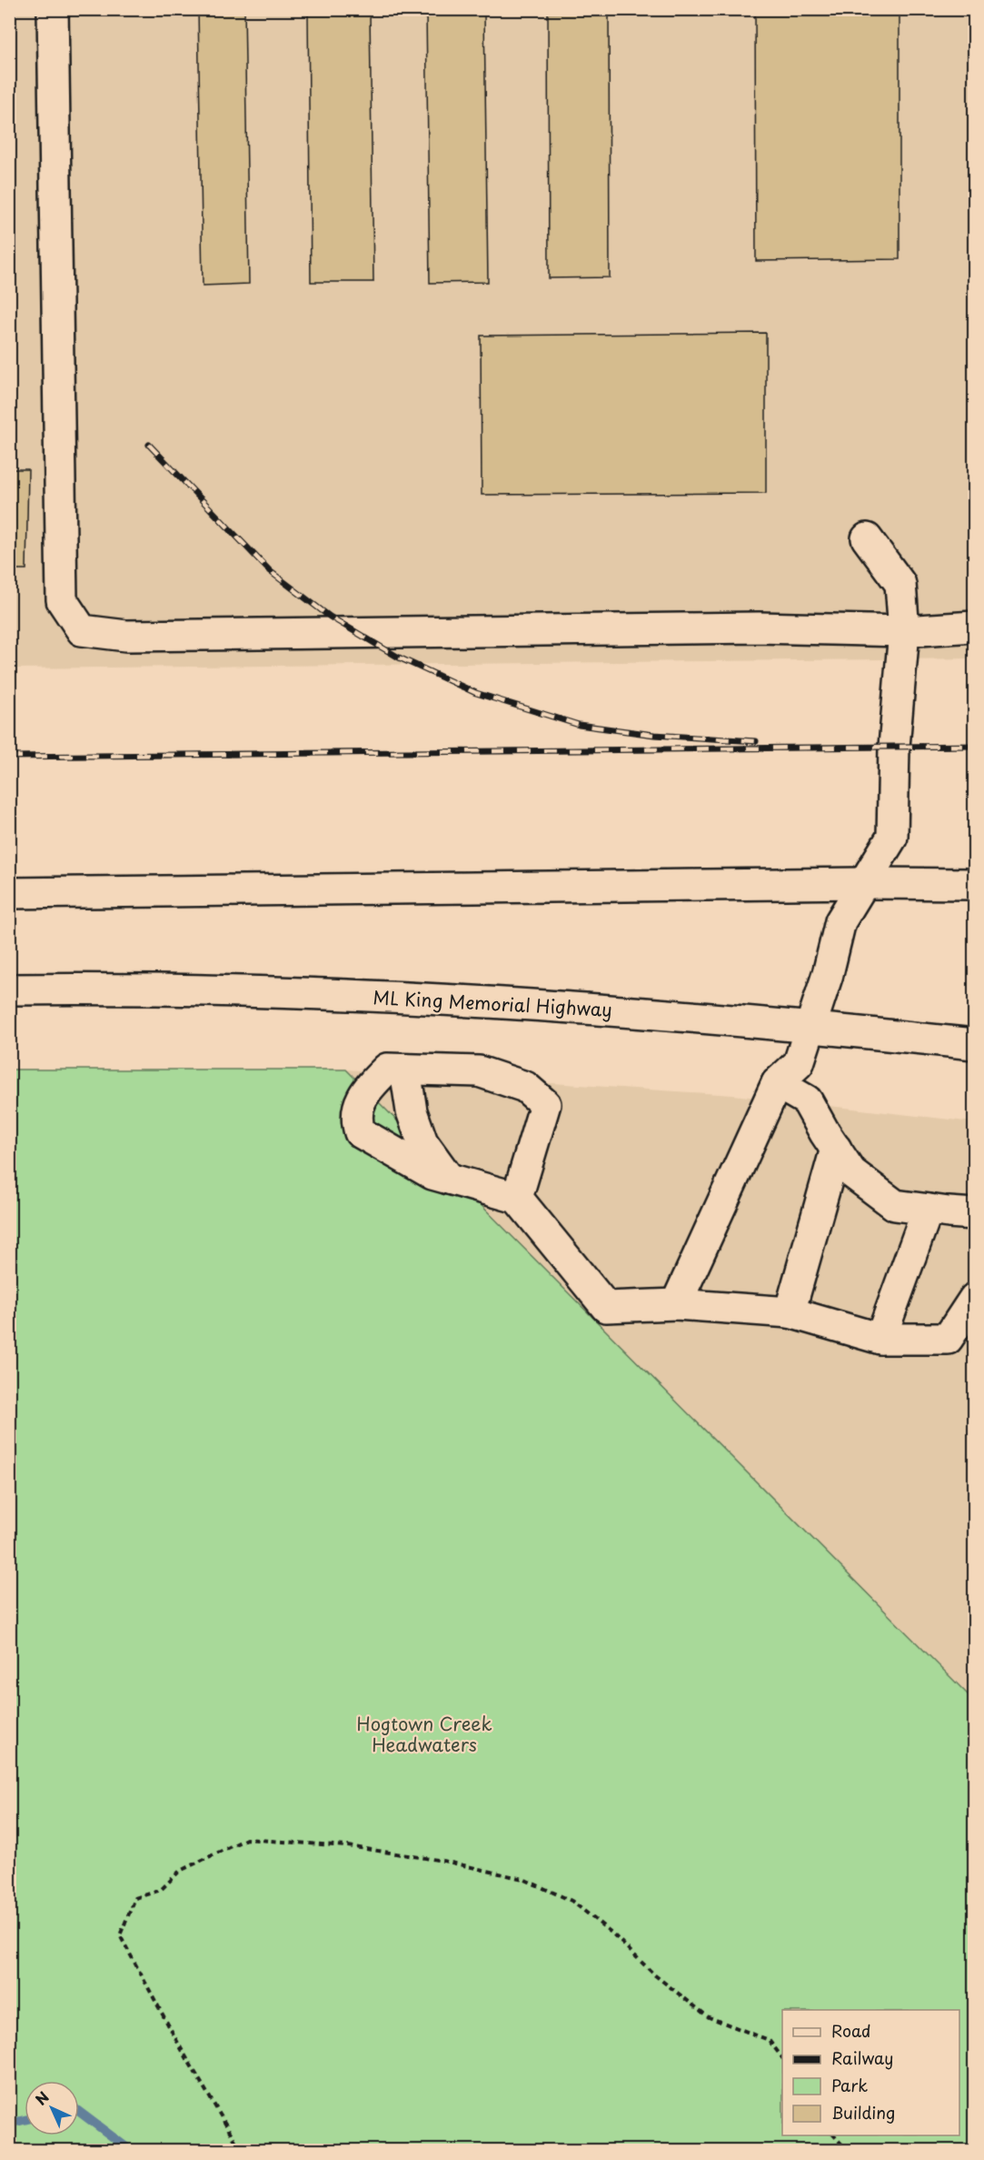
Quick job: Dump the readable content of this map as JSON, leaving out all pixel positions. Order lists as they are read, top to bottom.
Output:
{
  "streets": {
    "main road": ["ML King Memorial Highway"]
  },
  "parks": ["Hogtown Creek Headwaters"],
  "legend": [
    "Road",
    "Railway",
    "Park",
    "Building"
  ],
  "north": "top left"
}
